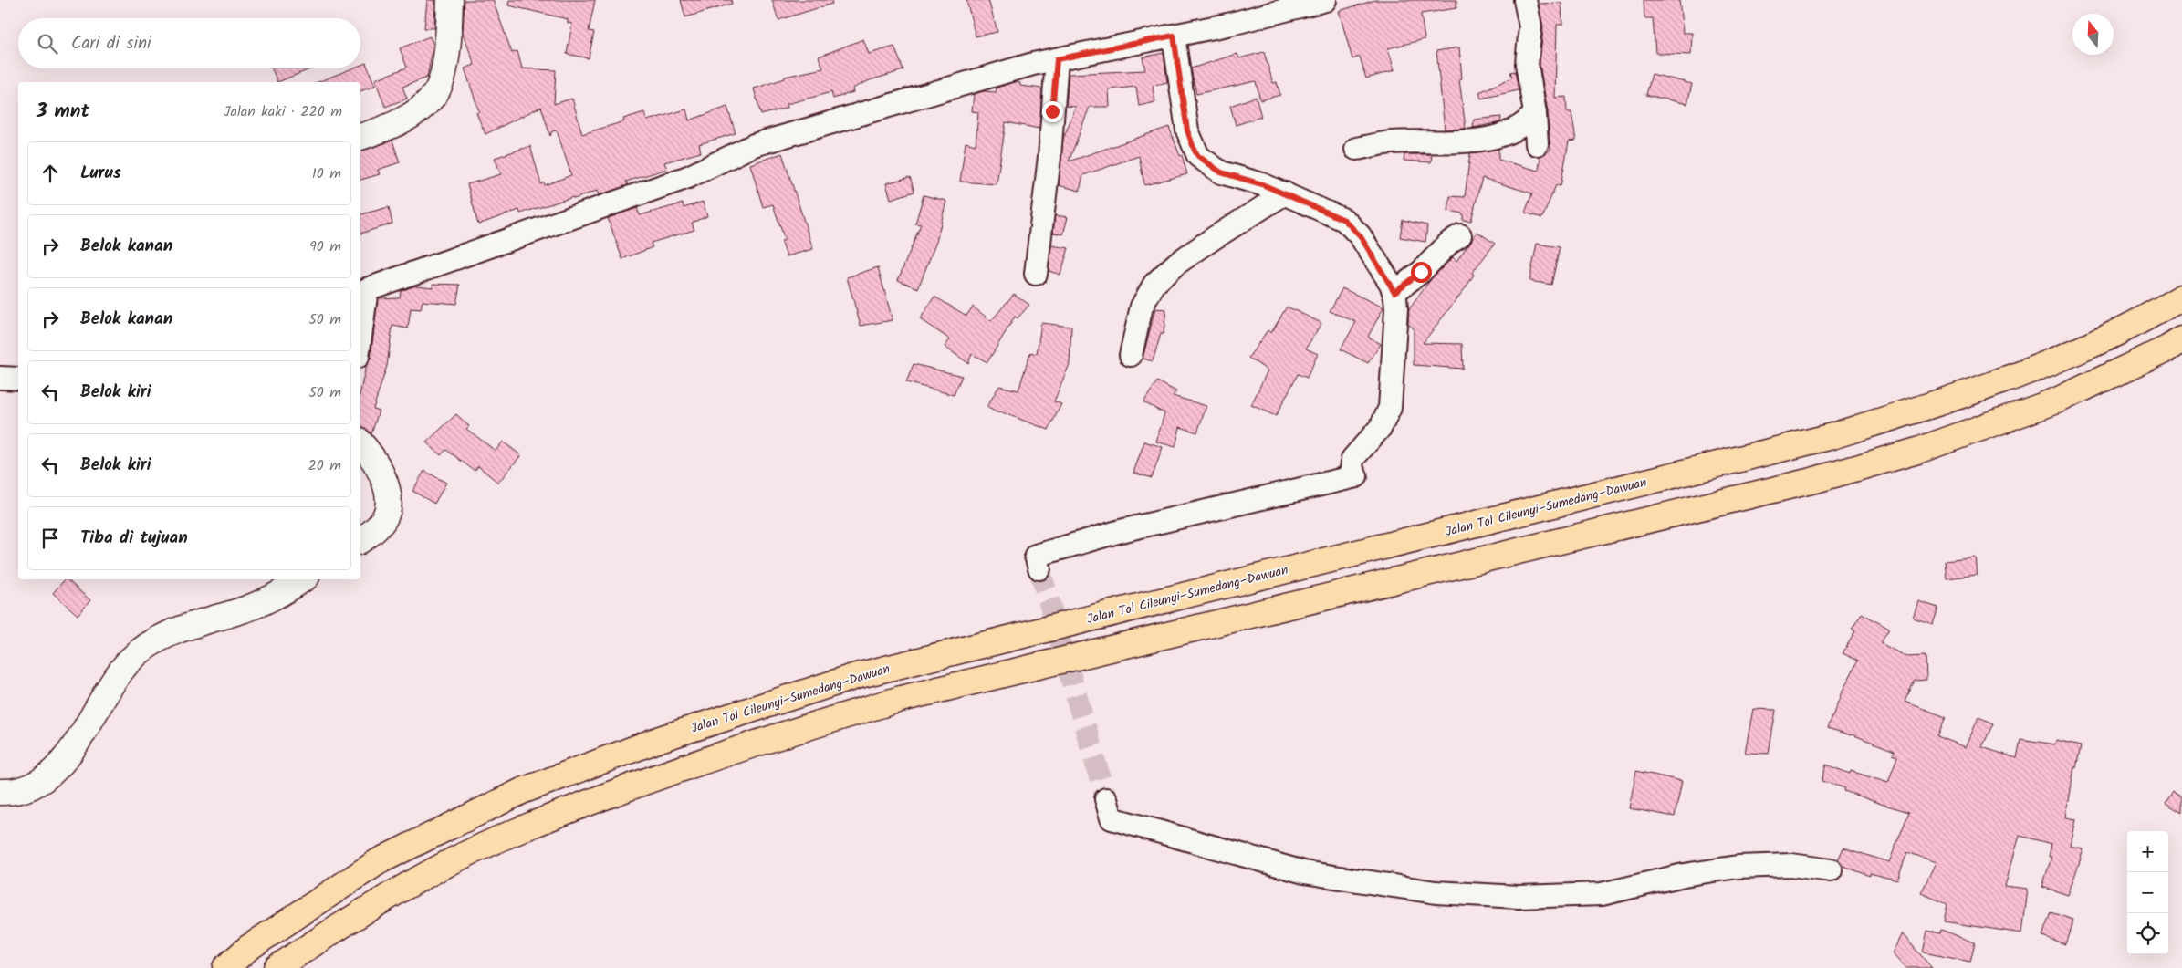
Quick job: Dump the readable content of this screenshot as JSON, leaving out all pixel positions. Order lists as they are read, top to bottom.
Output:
{
  "streets": {
    "highway": ["Jalan Tol Cileunyi–Sumedang–Dawuan"]
  },
  "north": "top",
  "page": {
    "search": "Cari di sini",
    "heading": ["3 mnt", "Jalan kaki · 220 m"],
    "list": [
      ["Lurus", "10 m"],
      ["Belok kanan", "90 m"],
      ["Belok kanan", "50 m"],
      ["Belok kiri", "50 m"],
      ["Belok kiri", "20 m"],
      "Tiba di tujuan"
    ],
    "map_buttons": ["+", "−"]
  }
}
